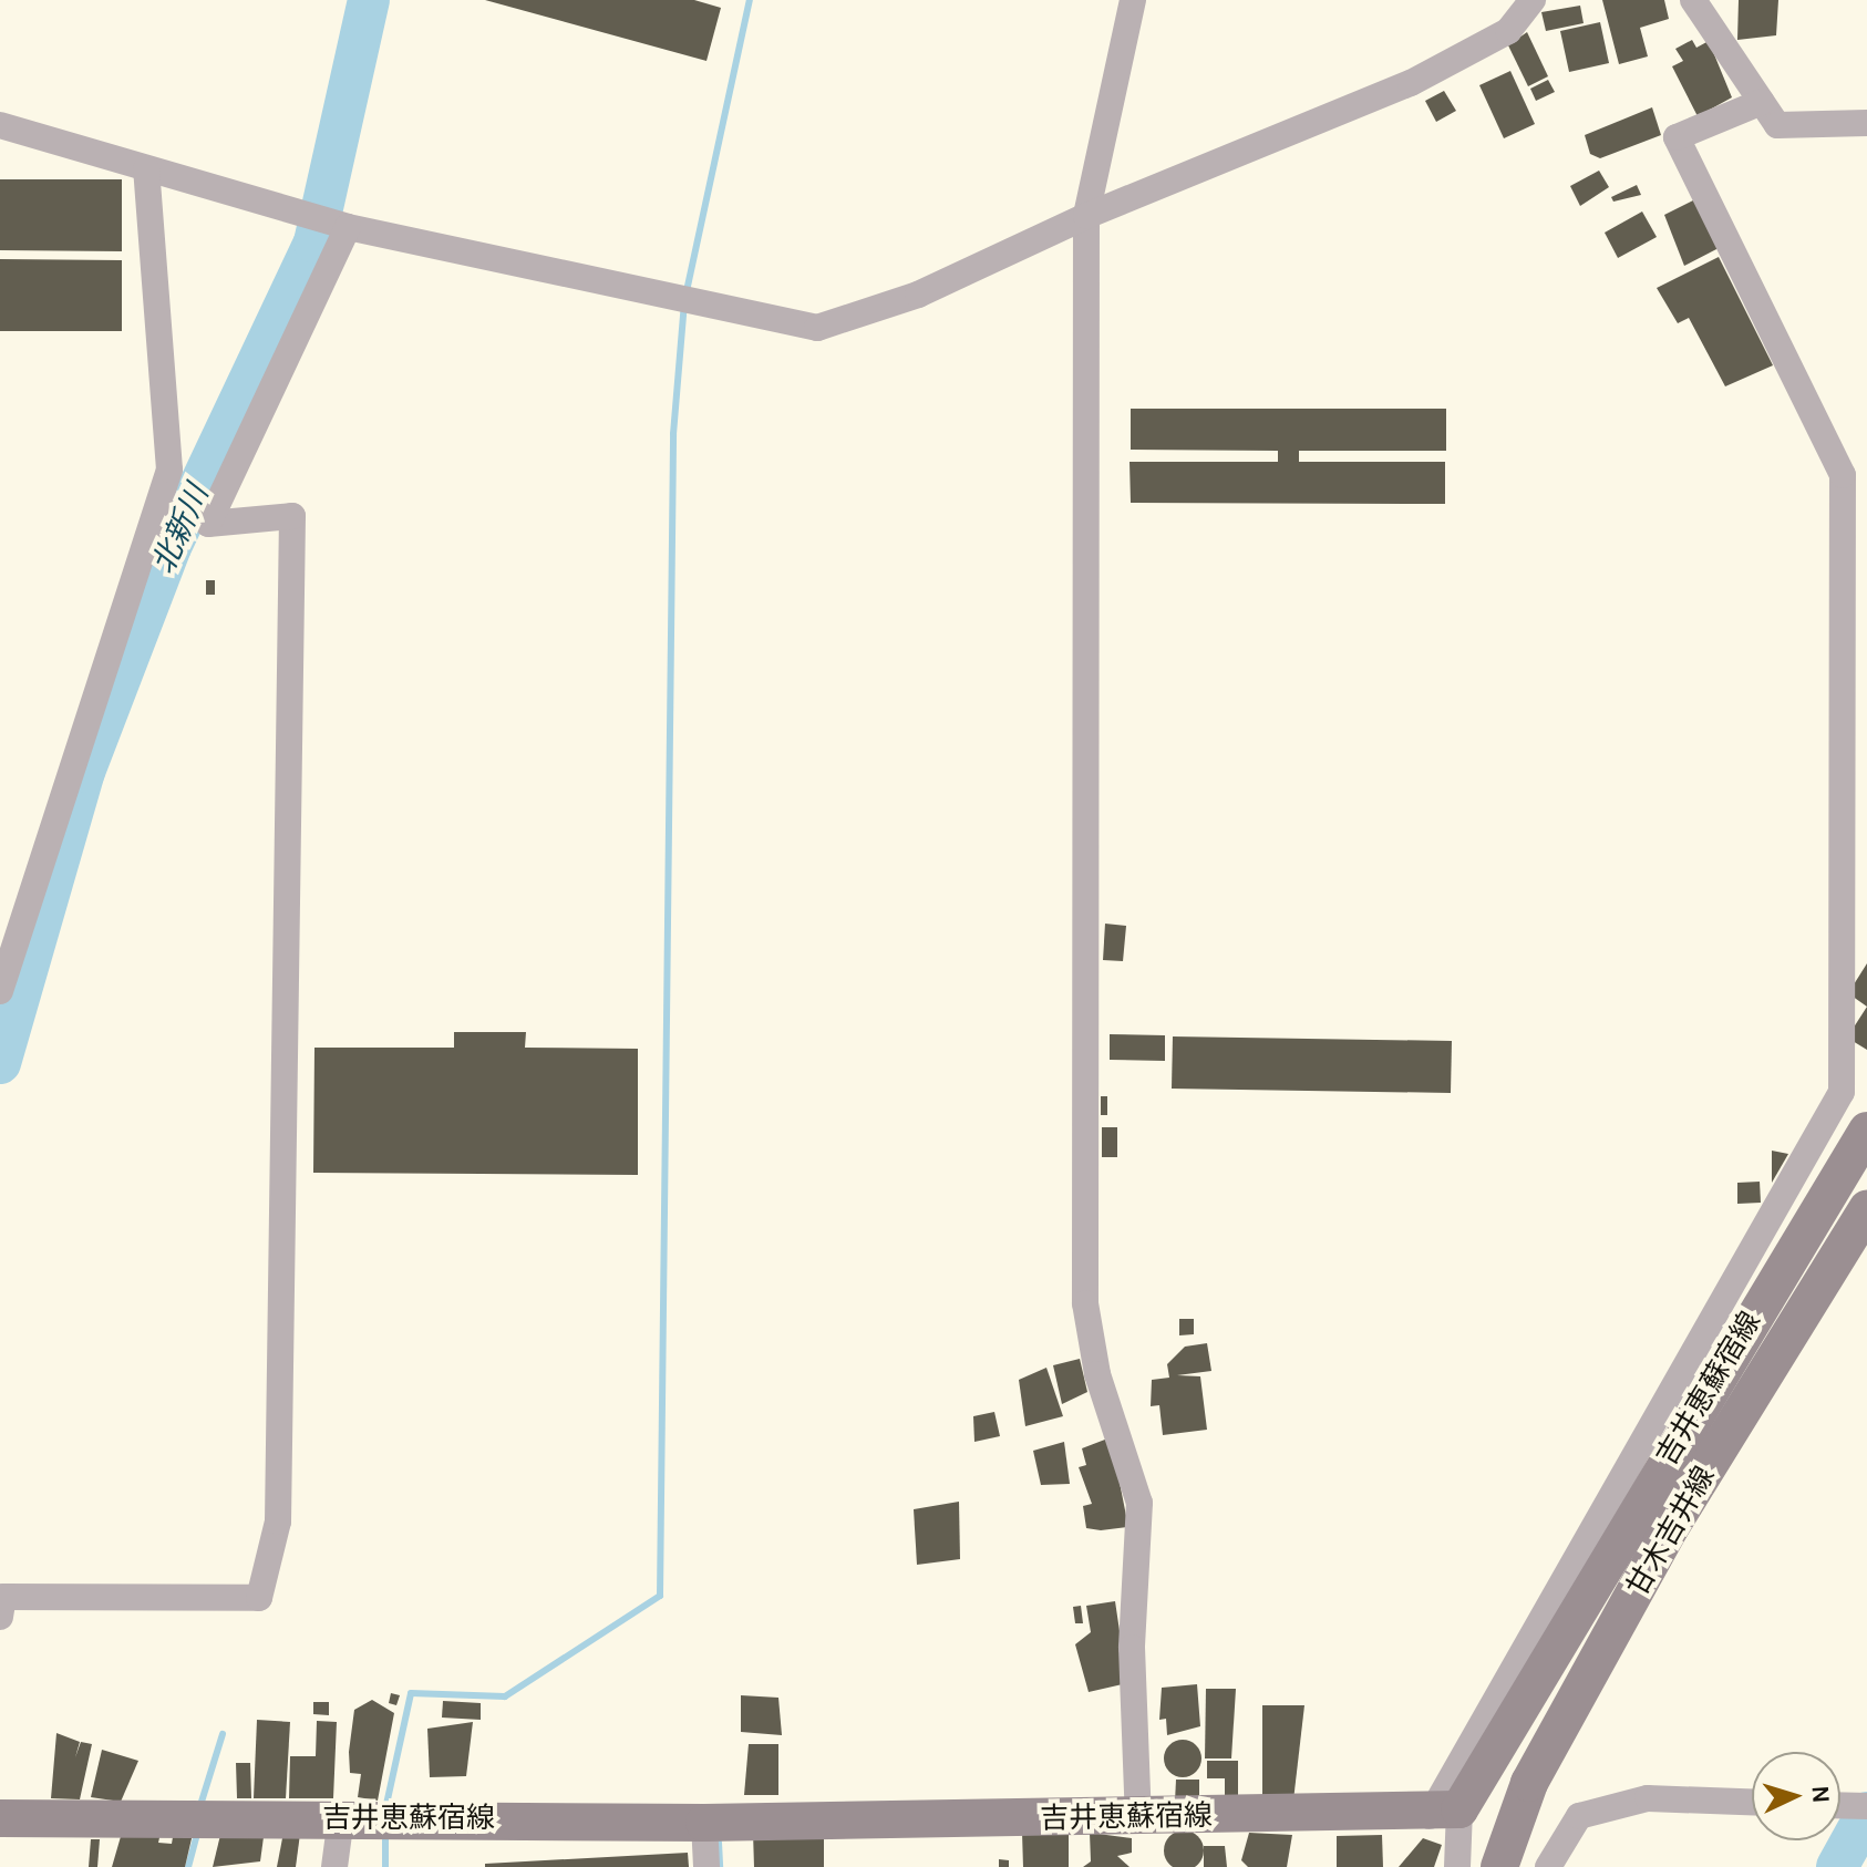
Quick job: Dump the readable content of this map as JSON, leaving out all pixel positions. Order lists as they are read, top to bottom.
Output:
{
  "streets": {
    "main road": ["吉井恵蘇宿線", "甘木吉井線"]
  },
  "water": ["北新川"],
  "north": "right"
}
